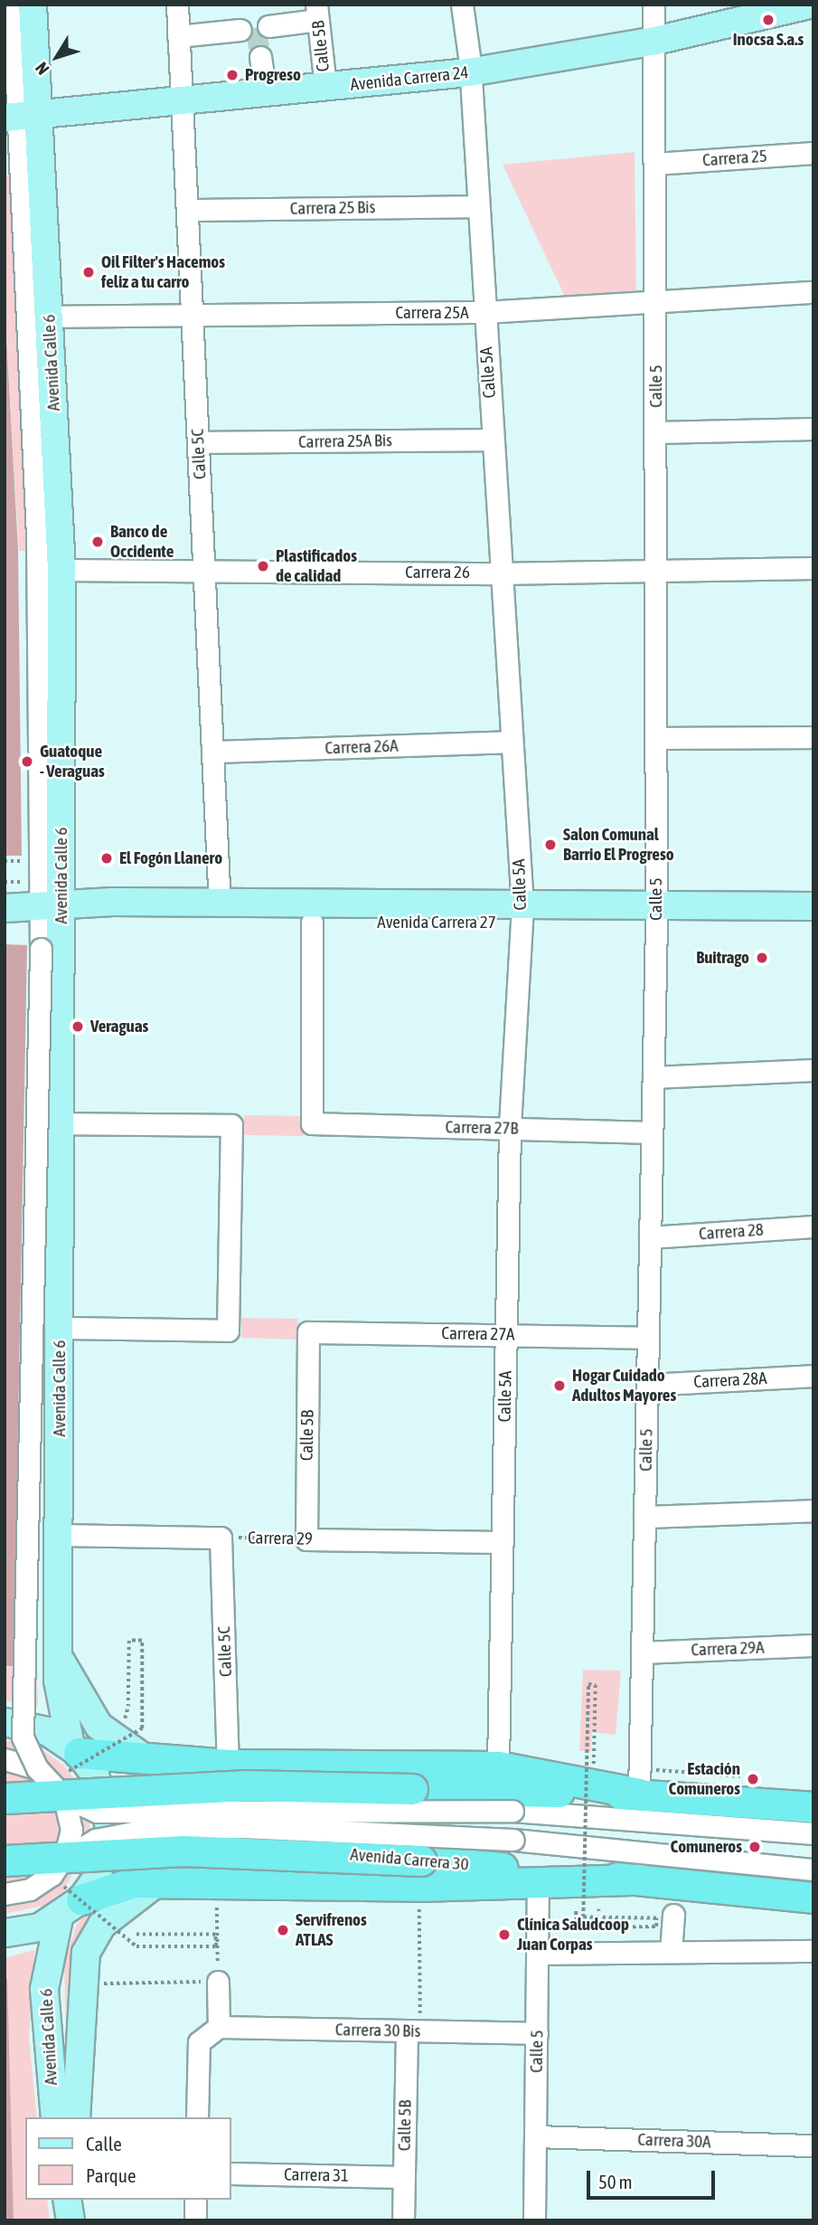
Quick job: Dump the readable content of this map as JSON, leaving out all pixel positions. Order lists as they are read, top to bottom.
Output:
{
  "streets": {
    "highway": ["Avenida Carrera 30"],
    "main road": ["Avenida Carrera 24", "Avenida Calle 6", "Avenida Carrera 27"],
    "street": [
      "Calle 5B",
      "Carrera 25",
      "Carrera 25 Bis",
      "Carrera 25A",
      "Calle 5A",
      "Calle 5",
      "Carrera 25A Bis",
      "Calle 5C",
      "Carrera 26",
      "Carrera 26A",
      "Carrera 27B",
      "Carrera 28",
      "Carrera 27A",
      "Carrera 28A",
      "Carrera 29",
      "Carrera 29A",
      "Carrera 30 Bis",
      "Carrera 30A",
      "Carrera 31"
    ]
  },
  "crossings": [
    ["Calle 5B", "Avenida Carrera 24"],
    ["Calle 5B", "Carrera 27A"],
    ["Calle 5B", "Carrera 29"],
    ["Calle 5B", "Carrera 30 Bis"],
    ["Calle 5B", "Carrera 31"],
    ["Avenida Carrera 24", "Avenida Calle 6"],
    ["Avenida Carrera 24", "Calle 5A"],
    ["Avenida Carrera 24", "Calle 5"],
    ["Avenida Carrera 24", "Calle 5C"],
    ["Carrera 25", "Calle 5"],
    ["Carrera 25 Bis", "Calle 5A"],
    ["Carrera 25 Bis", "Calle 5C"],
    ["Carrera 25A", "Avenida Calle 6"],
    ["Carrera 25A", "Calle 5A"],
    ["Carrera 25A", "Calle 5"],
    ["Carrera 25A", "Calle 5C"],
    ["Avenida Calle 6", "Carrera 26"],
    ["Avenida Calle 6", "Avenida Carrera 27"],
    ["Calle 5A", "Carrera 25A Bis"],
    ["Calle 5A", "Carrera 26"],
    ["Calle 5A", "Carrera 26A"],
    ["Calle 5A", "Avenida Carrera 27"],
    ["Calle 5A", "Carrera 27B"],
    ["Calle 5A", "Carrera 27A"],
    ["Calle 5A", "Carrera 29"],
    ["Calle 5", "Carrera 26"],
    ["Calle 5", "Avenida Carrera 27"],
    ["Calle 5", "Carrera 27B"],
    ["Calle 5", "Carrera 28"],
    ["Calle 5", "Carrera 27A"],
    ["Calle 5", "Carrera 28A"],
    ["Calle 5", "Carrera 29A"],
    ["Calle 5", "Carrera 30 Bis"],
    ["Calle 5", "Carrera 30A"],
    ["Carrera 25A Bis", "Calle 5C"],
    ["Calle 5C", "Carrera 26"],
    ["Calle 5C", "Carrera 26A"],
    ["Calle 5C", "Avenida Carrera 27"],
    ["Calle 5C", "Carrera 29"],
    ["Avenida Carrera 27", "Carrera 27B"]
  ],
  "places": [
    "Inocsa S.a.s",
    "Progreso",
    "Oil Filter's Hacemos feliz a tu carro",
    "Banco de Occidente",
    "Plastificados de calidad",
    "Guatoque - Veraguas",
    "Salon Comunal Barrio El Progreso",
    "El Fogón Llanero",
    "Buitrago",
    "Veraguas",
    "Hogar Cuidado Adultos Mayores",
    "Estación Comuneros",
    "Comuneros",
    "Servifrenos ATLAS",
    "Clínica Saludcoop Juan Corpas"
  ],
  "legend": ["Calle", "Parque"],
  "scale_bar": "50 m",
  "north": "bottom left"
}
